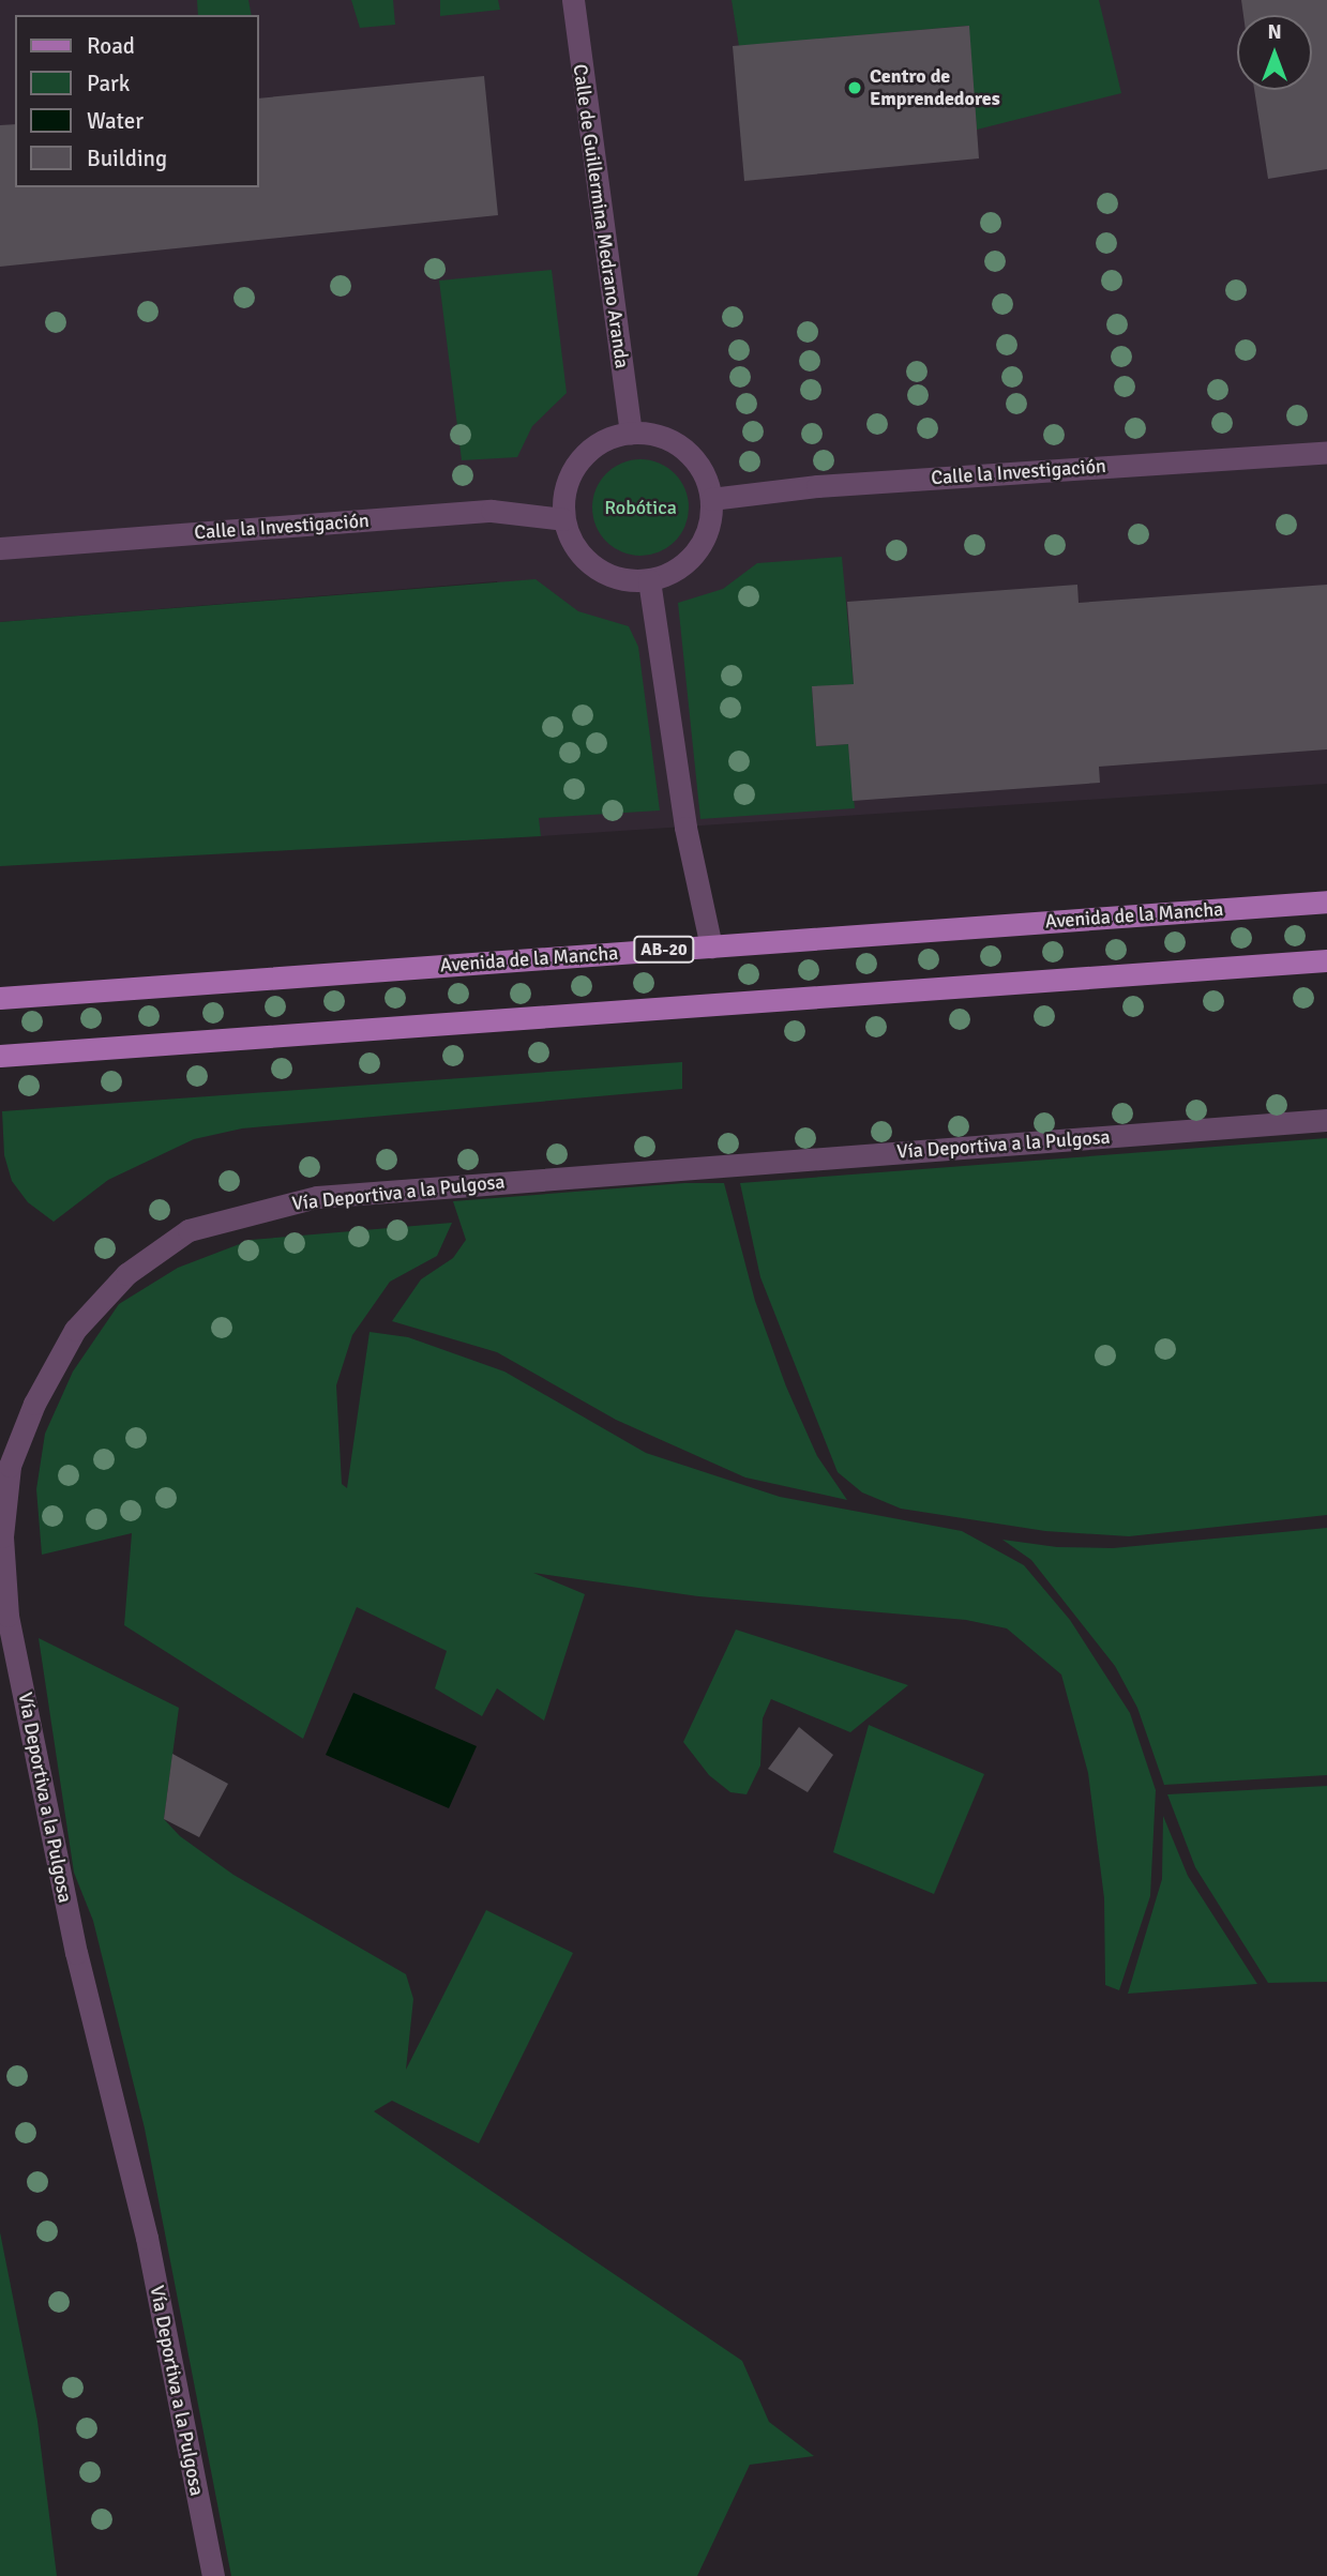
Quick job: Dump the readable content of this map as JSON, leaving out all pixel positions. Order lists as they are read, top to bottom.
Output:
{
  "streets": {
    "main road": ["Avenida de la Mancha", "AB-20"],
    "street": ["Calle de Guillermina Medrano Aranda", "Calle la Investigación", "Vía Deportiva a la Pulgosa"]
  },
  "crossings": [
    ["Calle de Guillermina Medrano Aranda", "Calle la Investigación"]
  ],
  "parks": ["Robótica"],
  "places": ["Centro de Emprendedores"],
  "legend": [
    "Road",
    "Park",
    "Water",
    "Building"
  ],
  "north": "top"
}
